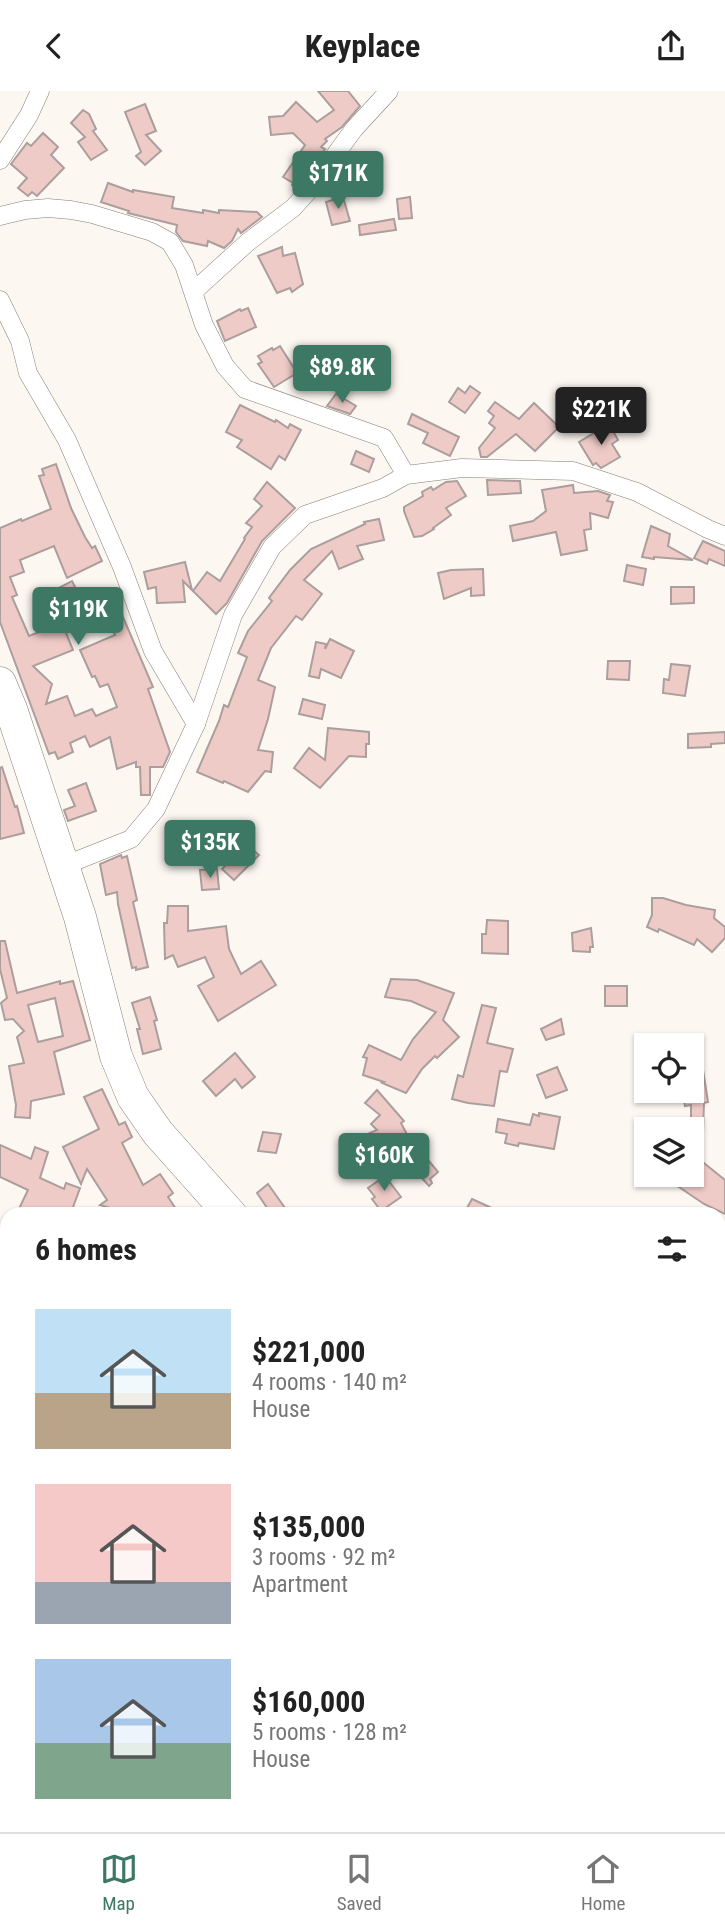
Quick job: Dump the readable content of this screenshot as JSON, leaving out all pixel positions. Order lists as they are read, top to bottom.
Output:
{
  "page": {
    "header": "Keyplace",
    "price": [
      "$171K",
      "$89.8K",
      "$221K",
      "$119K",
      "$135K",
      "$160K"
    ],
    "heading": "6 homes",
    "list": [
      {
        "name": "$221,000",
        "note": "4 rooms · 140 m² · House"
      },
      {
        "name": "$135,000",
        "note": "3 rooms · 92 m² · Apartment"
      },
      {
        "name": "$160,000",
        "note": "5 rooms · 128 m² · House"
      }
    ],
    "tabs": ["Map", "Saved", "Home"]
  }
}
